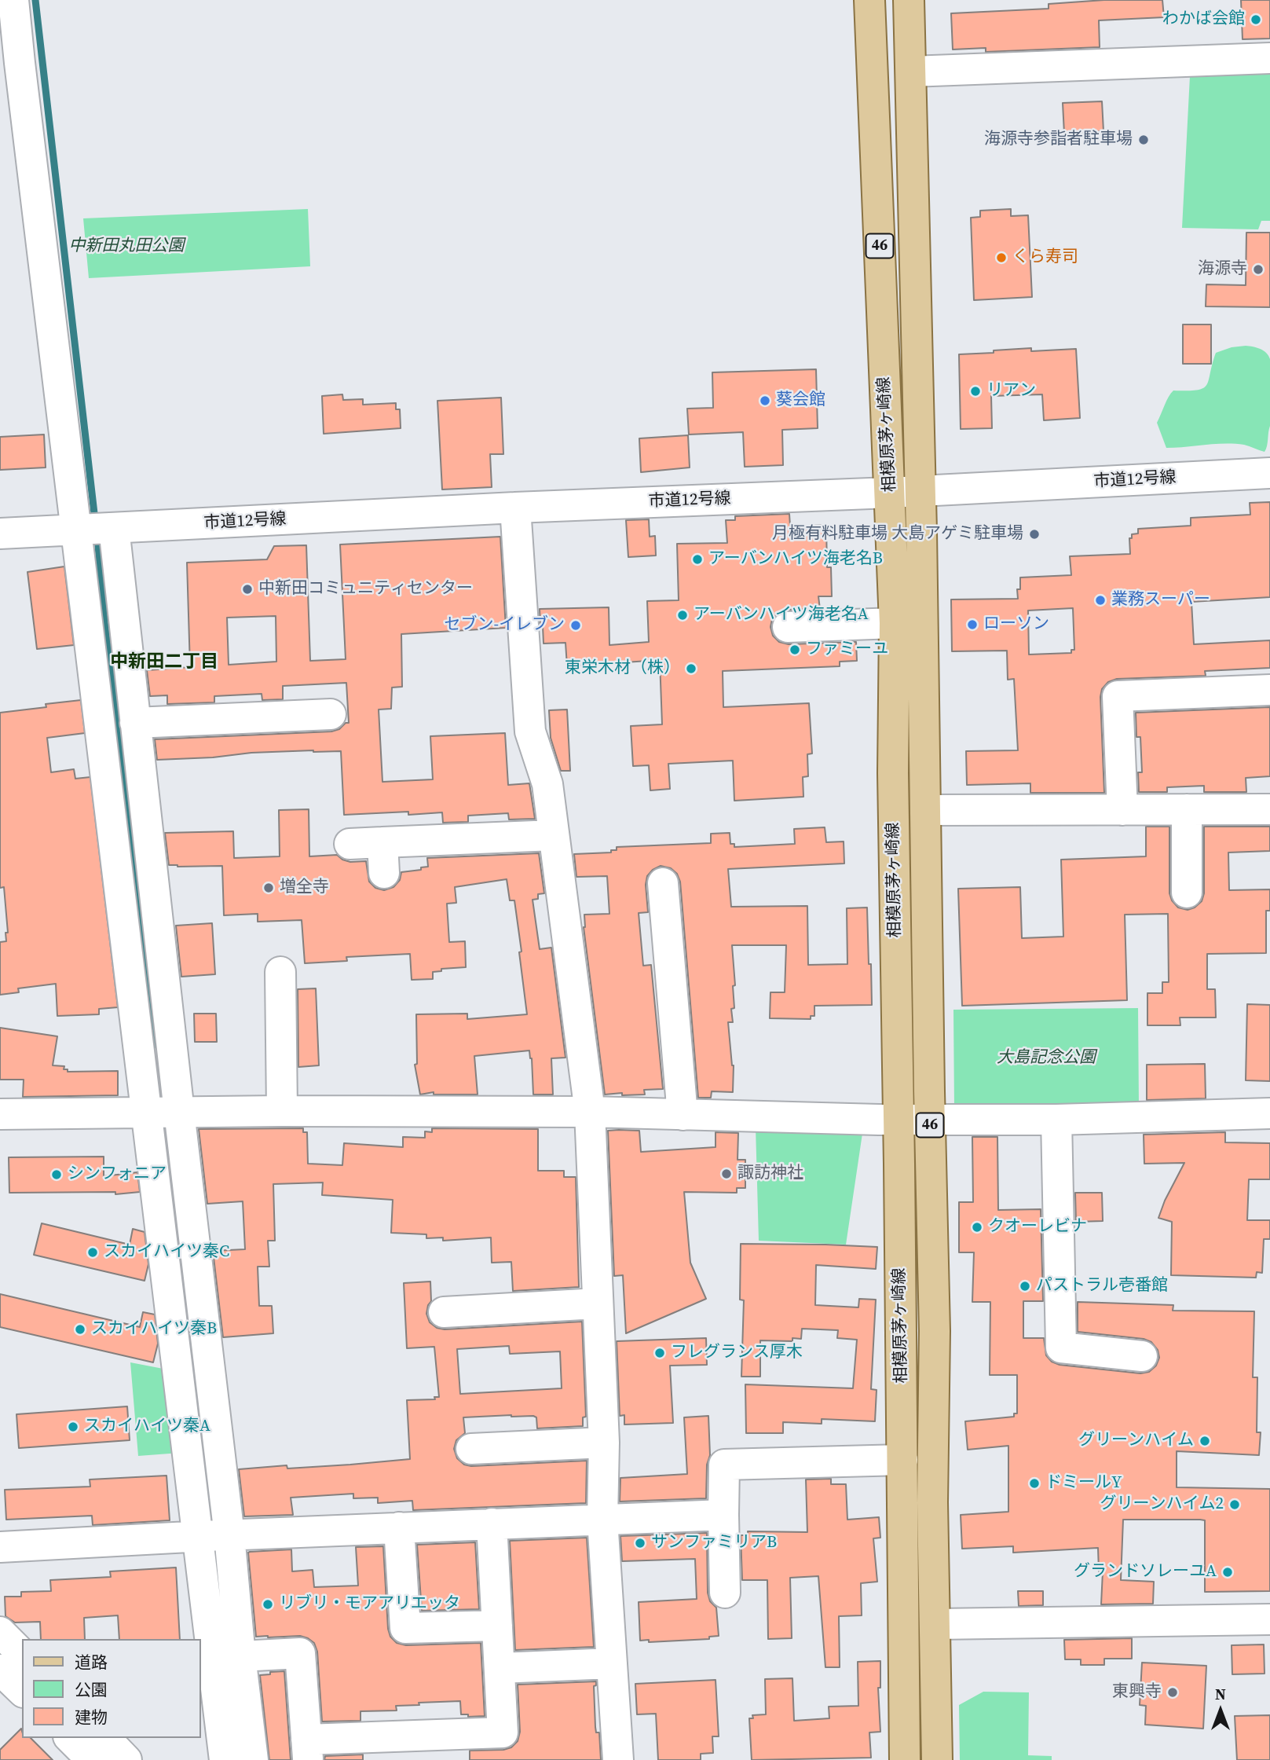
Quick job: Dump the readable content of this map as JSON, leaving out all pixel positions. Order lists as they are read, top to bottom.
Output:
{
  "streets": {
    "main road": ["46", "相模原茅ヶ崎線"],
    "street": ["市道12号線"]
  },
  "crossings": [
    ["相模原茅ヶ崎線", "市道12号線"]
  ],
  "districts": ["中新田二丁目"],
  "parks": ["中新田丸田公園", "大島記念公園"],
  "places": [
    "わかば会館",
    "海源寺参詣者駐車場",
    "くら寿司",
    "海源寺",
    "リアン",
    "葵会館",
    "月極有料駐車場 大島アゲミ駐車場",
    "アーバンハイツ海老名B",
    "中新田コミュニティセンター",
    "業務スーパー",
    "アーバンハイツ海老名A",
    "ローソン",
    "セブン-イレブン",
    "ファミーユ",
    "東栄木材（株）",
    "増全寺",
    "諏訪神社",
    "シンフォニア",
    "クオーレビナ",
    "スカイハイツ秦C",
    "パストラル壱番館",
    "スカイハイツ秦B",
    "フレグランス厚木",
    "スカイハイツ秦A",
    "グリーンハイム",
    "ドミールY",
    "グリーンハイム2",
    "サンファミリアB",
    "グランドソレーユA",
    "リブリ・モアアリエッタ",
    "東興寺"
  ],
  "legend": ["道路", "公園", "建物"],
  "north": "top"
}
